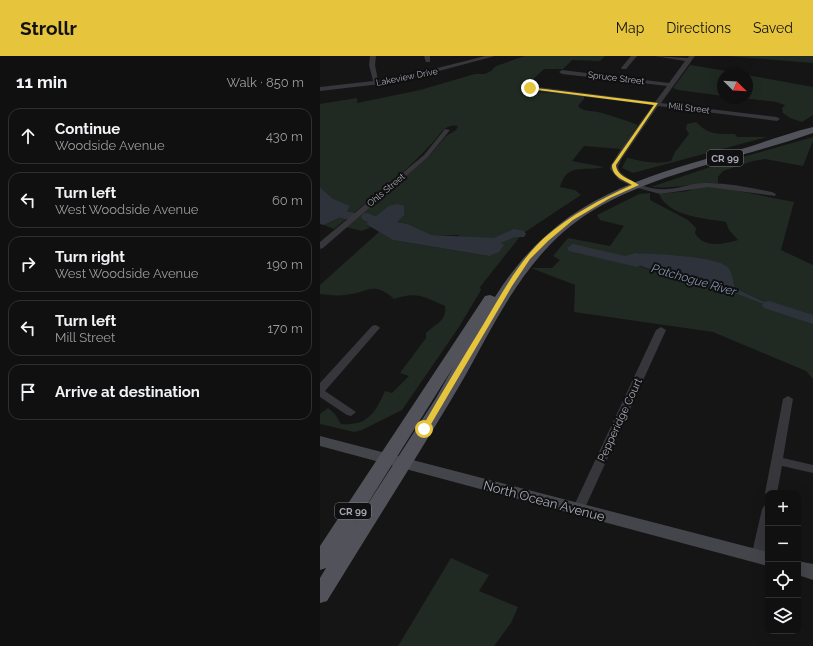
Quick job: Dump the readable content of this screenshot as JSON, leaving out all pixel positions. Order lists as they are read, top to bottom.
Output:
{
  "streets": {
    "main road": ["CR 99", "North Ocean Avenue"],
    "street": [
      "Lakeview Drive",
      "Spruce Street",
      "Mill Street",
      "Ohls Street",
      "Pepperidge Court"
    ]
  },
  "crossings": [
    ["CR 99", "North Ocean Avenue"],
    ["Pepperidge Court", "North Ocean Avenue"]
  ],
  "water": ["Patchogue River"],
  "north": "bottom right",
  "page": {
    "header": "Strollr",
    "nav": ["Map", "Directions", "Saved"],
    "heading": ["11 min", "Walk · 850 m"],
    "list": [
      ["Continue", "Woodside Avenue", "430 m"],
      ["Turn left", "West Woodside Avenue", "60 m"],
      ["Turn right", "West Woodside Avenue", "190 m"],
      ["Turn left", "Mill Street", "170 m"],
      "Arrive at destination"
    ],
    "map_buttons": ["+", "−"]
  }
}
